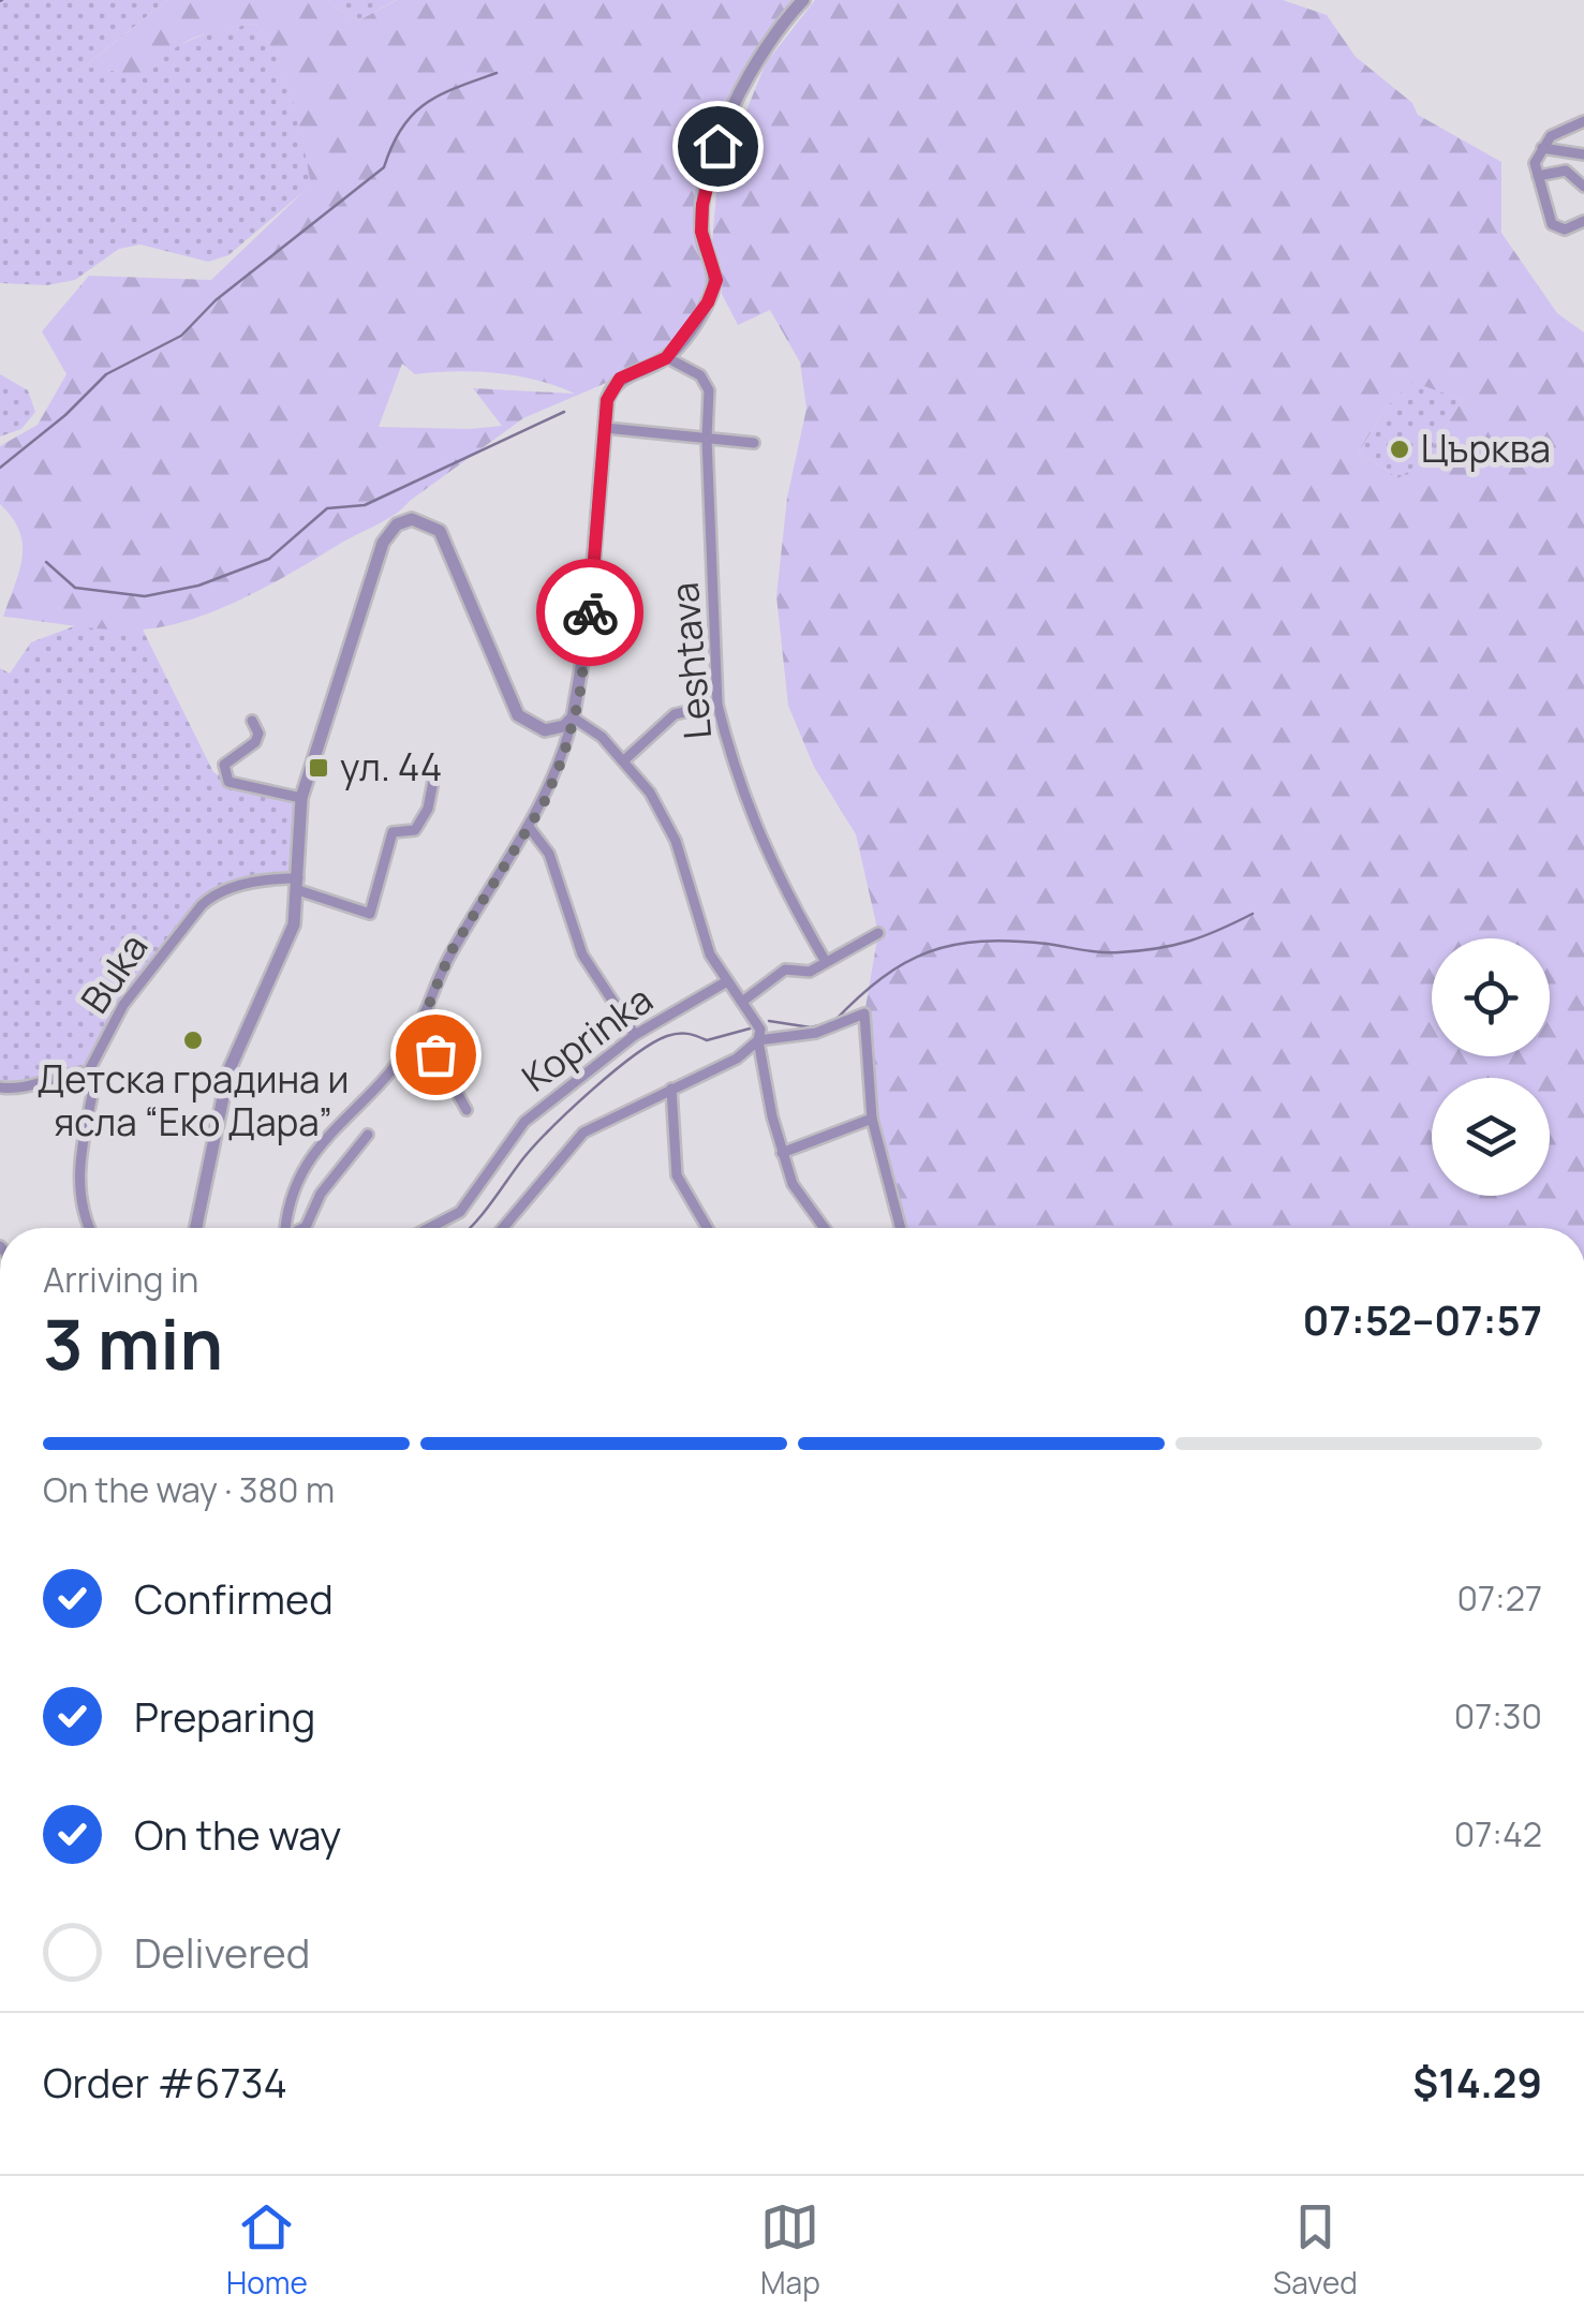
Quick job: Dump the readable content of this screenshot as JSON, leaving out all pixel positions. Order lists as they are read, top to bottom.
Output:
{
  "streets": {
    "street": ["Leshtava", "Buka", "Koprinka"]
  },
  "places": {
    "other": ["Църква", "Детска градина и ясла “Еко Дара”"],
    "transit": ["ул. 44"]
  },
  "page": {
    "heading": ["3 min", "Arriving in", "07:52–07:57"],
    "panel": ["Order #6734", "$14.29"],
    "bar": "On the way · 380 m",
    "list": [
      ["Confirmed", "07:27"],
      ["Preparing", "07:30"],
      ["On the way", "07:42"],
      "Delivered"
    ],
    "tabs": ["Home", "Map", "Saved"]
  }
}
